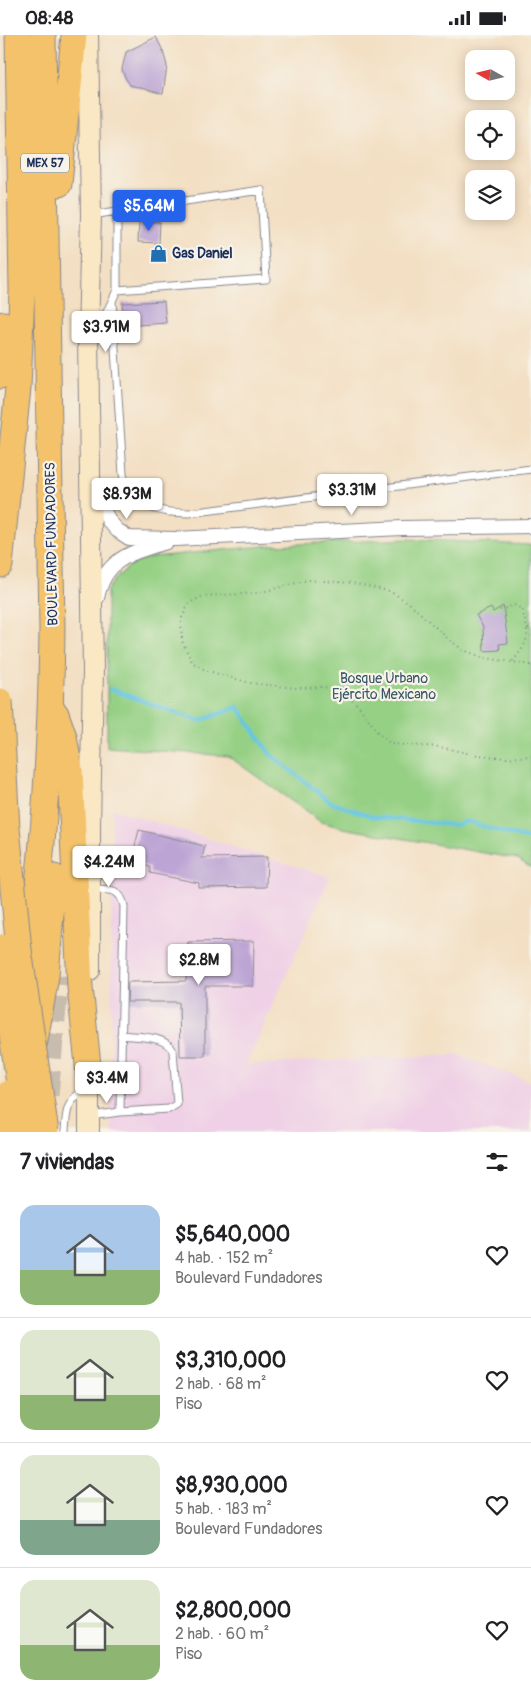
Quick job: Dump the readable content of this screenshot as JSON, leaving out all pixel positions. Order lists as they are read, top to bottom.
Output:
{
  "streets": {
    "highway": ["MEX 57", "BOULEVARD FUNDADORES"]
  },
  "parks": ["Bosque Urbano Ejército Mexicano"],
  "places": {
    "shop": ["Gas Daniel"]
  },
  "north": "left",
  "page": {
    "status": "08:48",
    "price": [
      "$5.64M",
      "$3.91M",
      "$3.31M",
      "$8.93M",
      "$4.24M",
      "$2.8M",
      "$3.4M"
    ],
    "heading": "7 viviendas",
    "list": [
      {
        "name": "$5,640,000",
        "note": "4 hab. · 152 m² · Boulevard Fundadores"
      },
      {
        "name": "$3,310,000",
        "note": "2 hab. · 68 m² · Piso"
      },
      {
        "name": "$8,930,000",
        "note": "5 hab. · 183 m² · Boulevard Fundadores"
      },
      {
        "name": "$2,800,000",
        "note": "2 hab. · 60 m² · Piso"
      }
    ]
  }
}
